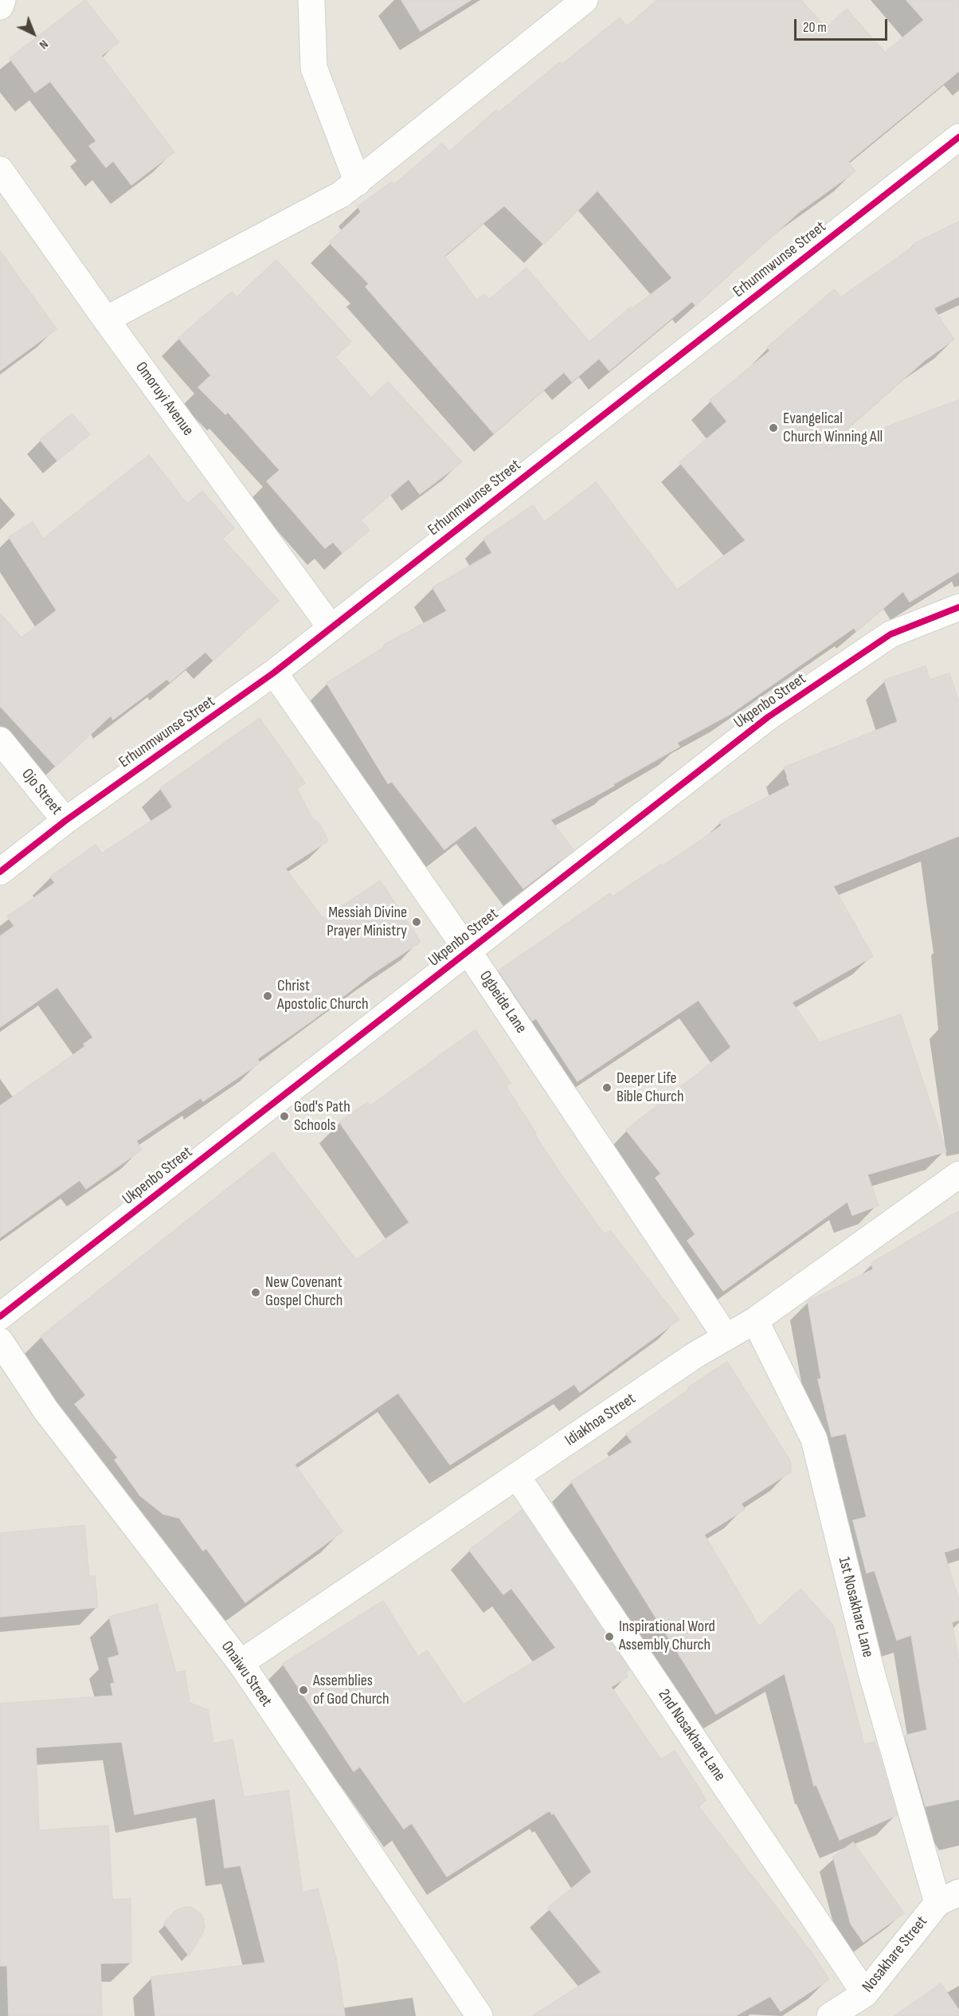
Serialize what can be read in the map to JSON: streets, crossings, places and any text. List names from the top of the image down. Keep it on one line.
{"streets":{"street":["Erhunmwunse Street","Omoruyi Avenue","Ukpenbo Street","Ojo Street","Ogbeide Lane","Idiakhoa Street","1st Nosakhare Lane","Onaiwu Street","2nd Nosakhare Lane","Nosakhare Street"]},"crossings":[["Erhunmwunse Street","Omoruyi Avenue"],["Erhunmwunse Street","Ojo Street"],["Erhunmwunse Street","Ogbeide Lane"],["Ukpenbo Street","Ogbeide Lane"],["Ogbeide Lane","Idiakhoa Street"],["Idiakhoa Street","1st Nosakhare Lane"],["Idiakhoa Street","Onaiwu Street"],["Idiakhoa Street","2nd Nosakhare Lane"],["1st Nosakhare Lane","Nosakhare Street"],["2nd Nosakhare Lane","Nosakhare Street"]],"places":["Evangelical Church Winning All","Messiah Divine Prayer Ministry","Christ Apostolic Church","Deeper Life Bible Church","God's Path Schools","New Covenant Gospel Church","Inspirational Word Assembly Church","Assemblies of God Church"],"scale_bar":"20 m","north":"bottom right"}
